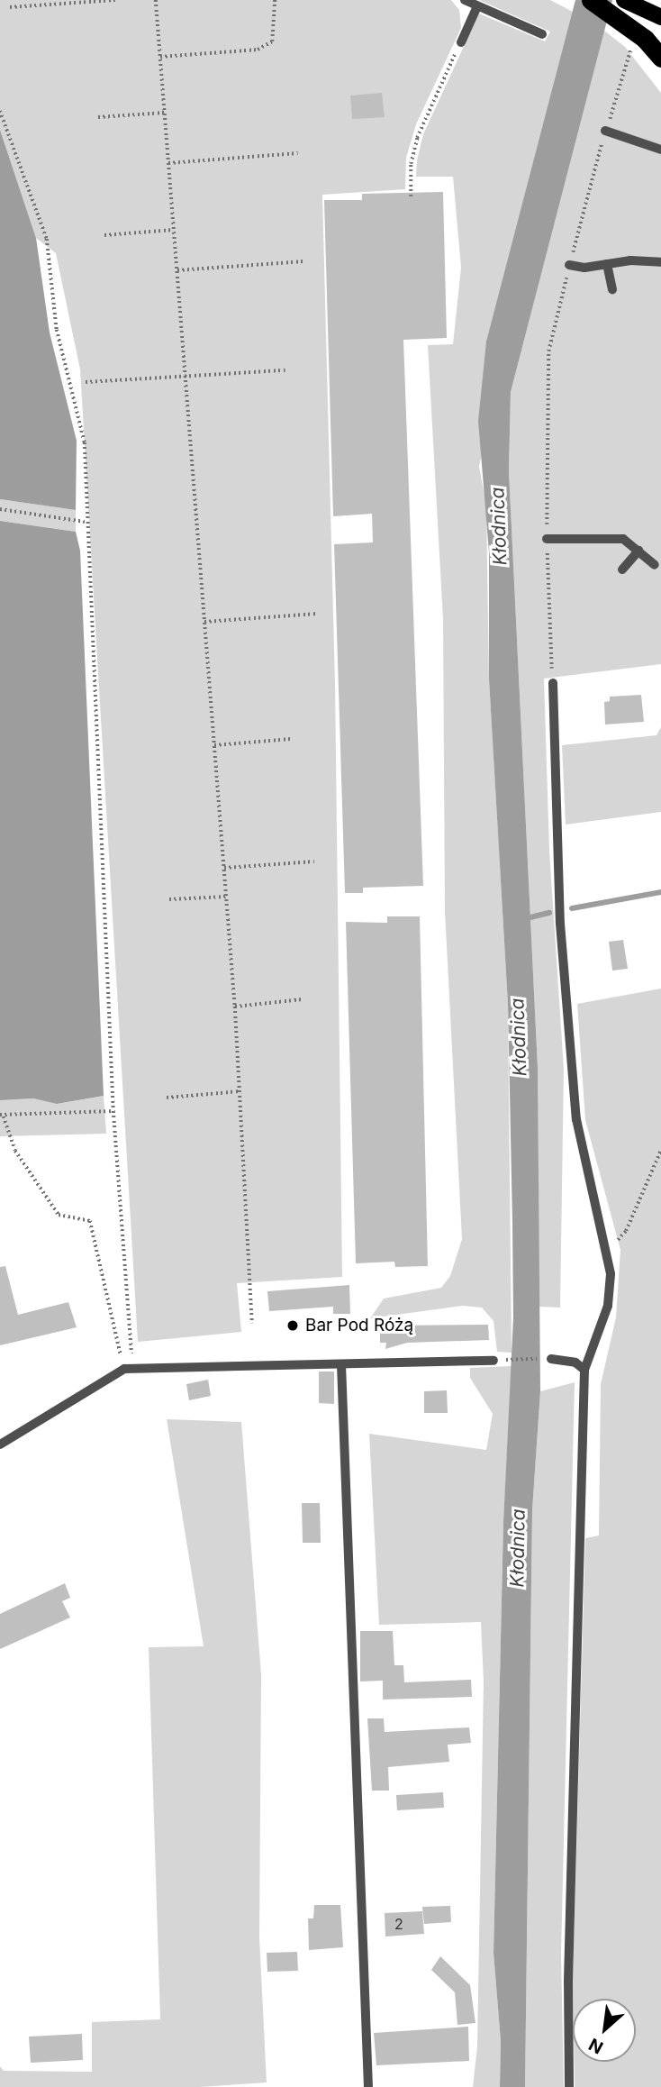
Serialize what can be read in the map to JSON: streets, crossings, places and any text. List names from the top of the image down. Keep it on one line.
{"water":["Kłodnica"],"places":["Bar Pod Różą"],"house_numbers":["2"],"north":"bottom left"}
